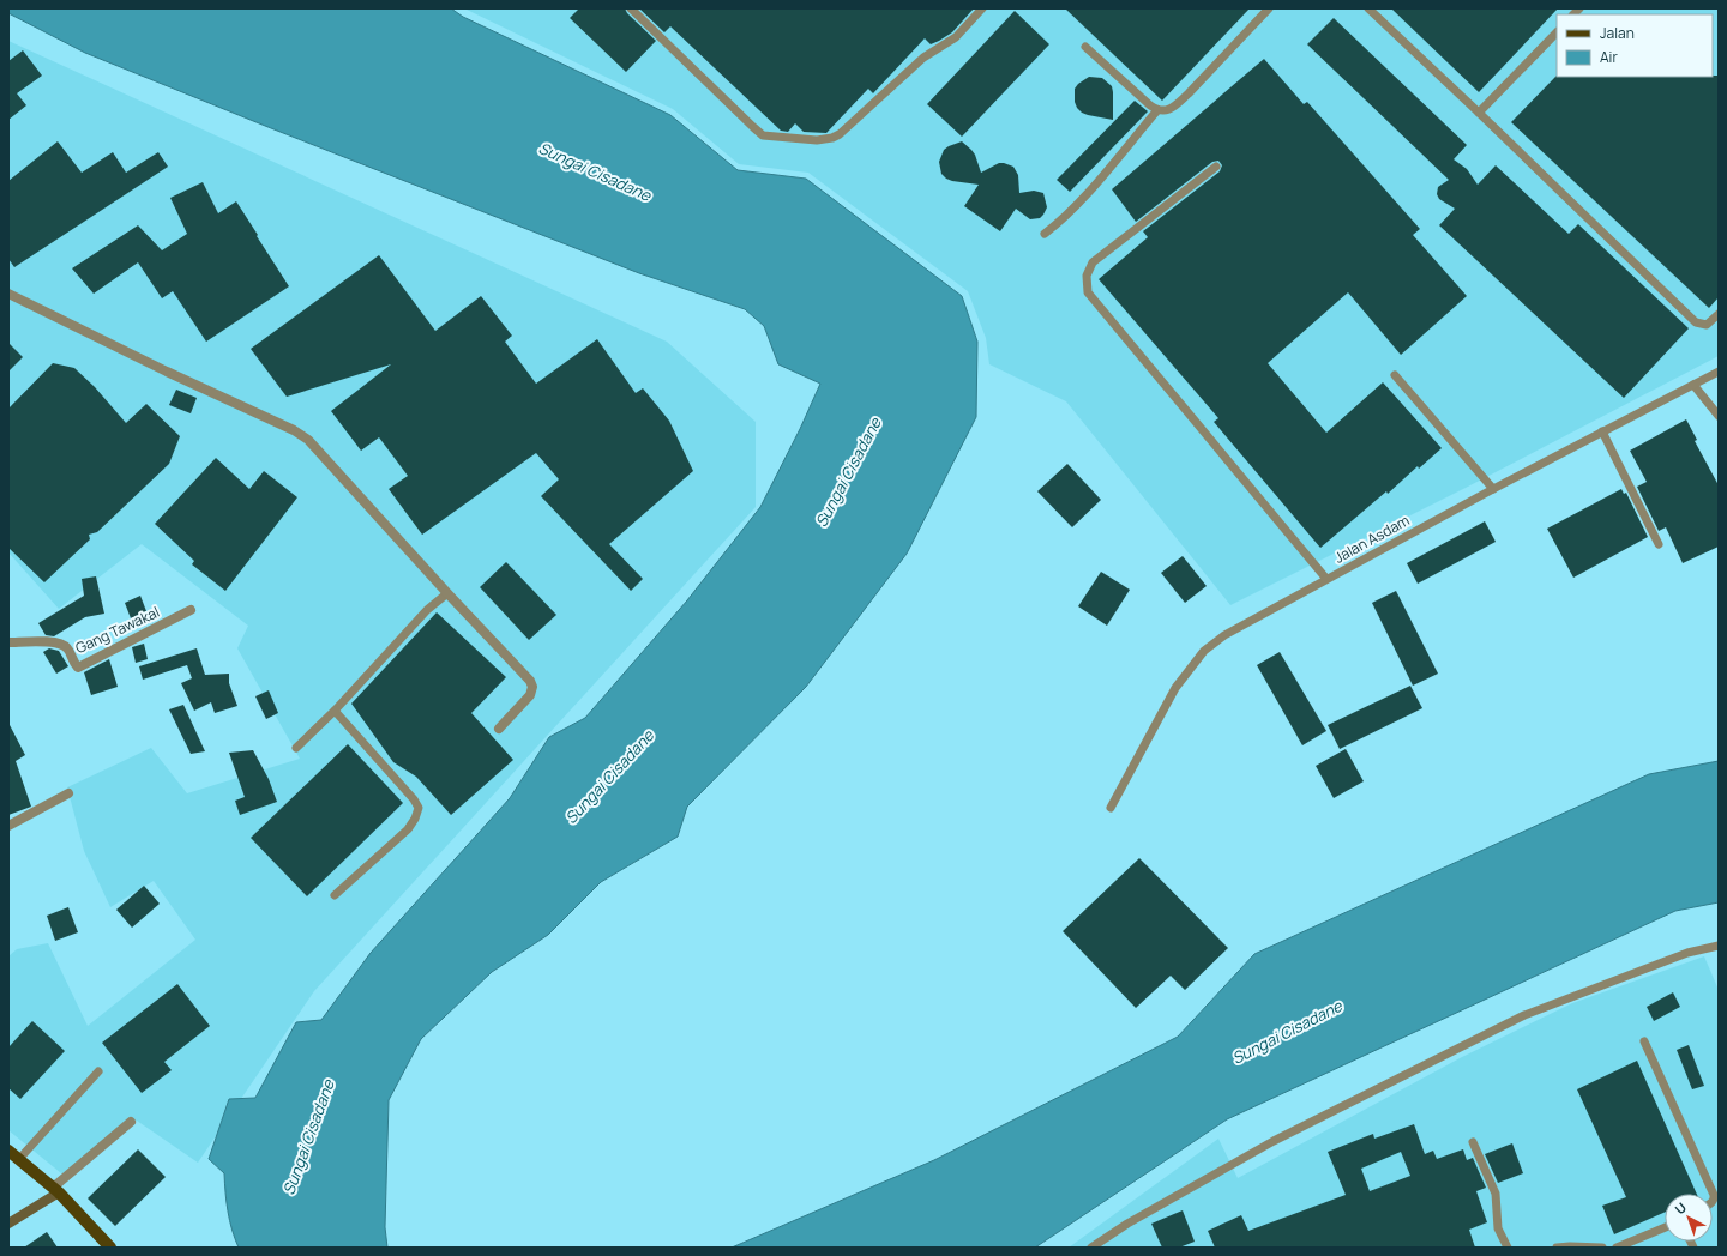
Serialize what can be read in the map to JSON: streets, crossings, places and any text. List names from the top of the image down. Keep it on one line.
{"streets":{"street":["Gang Tawakal"],"lane":["Jalan Asdam"]},"water":["Sungai Cisadane"],"legend":["Jalan","Air"],"north":"top left"}
